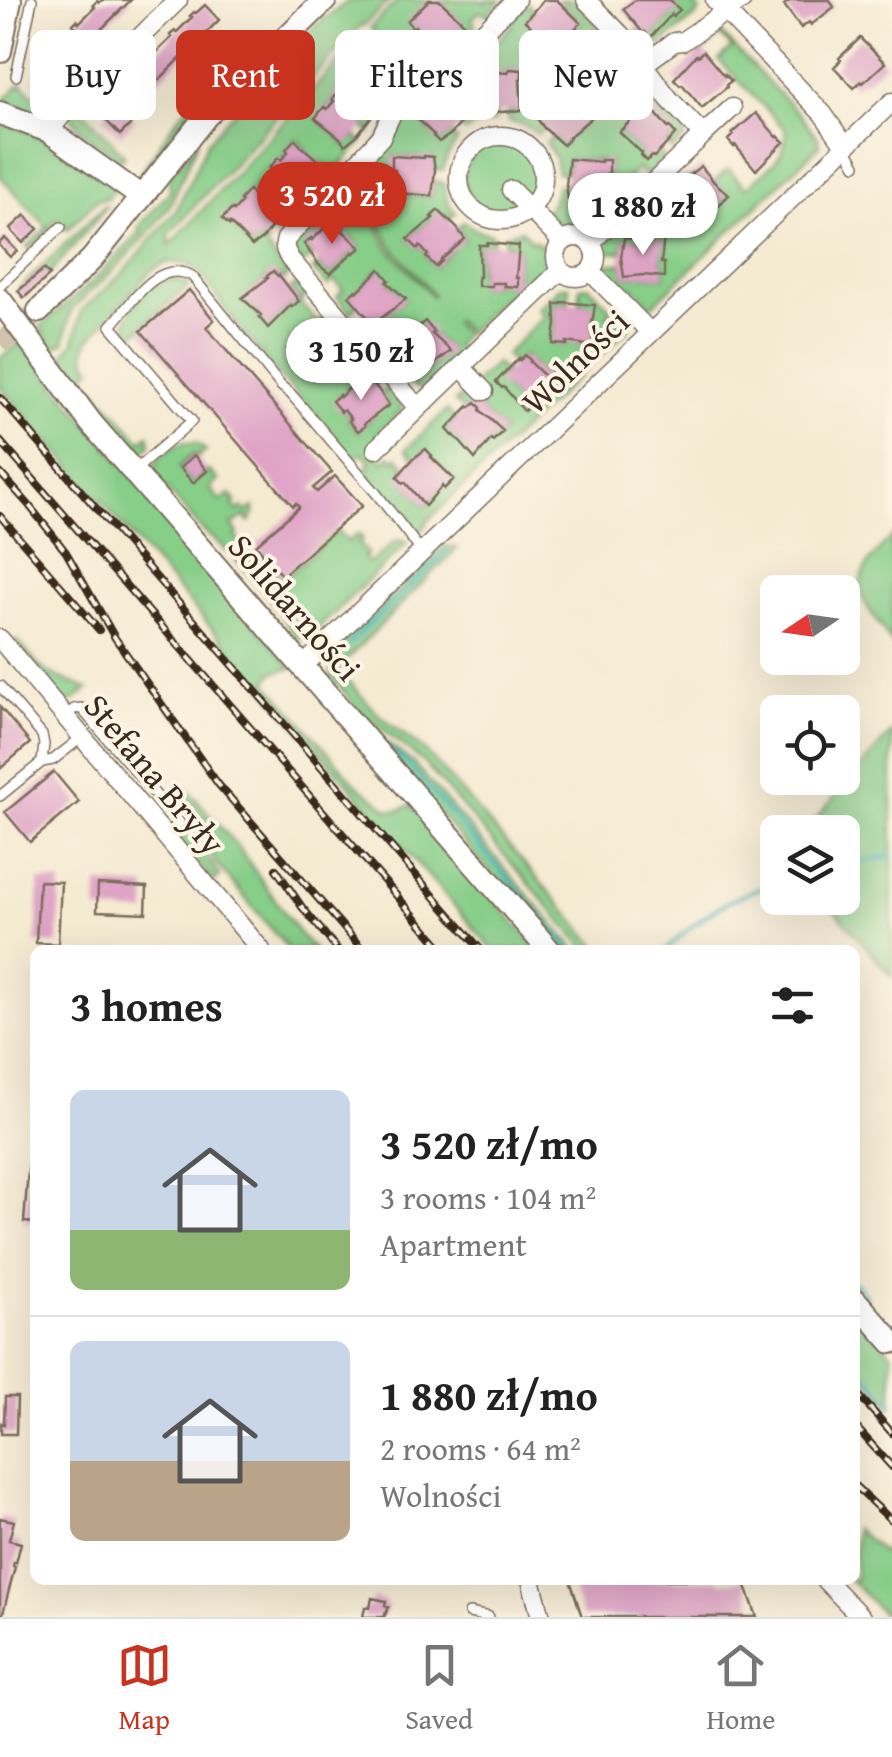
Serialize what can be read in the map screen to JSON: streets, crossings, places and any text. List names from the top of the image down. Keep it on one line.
{"streets":{"street":["Wolności","Solidarności","Stefana Bryły"]},"crossings":[["Wolności","Solidarności"]],"north":"left","page":{"chip":["Buy","Rent","Filters","New"],"price":["3 520 zł","1 880 zł","3 150 zł"],"heading":"3 homes","list":[{"name":"3 520 zł/mo","note":"3 rooms · 104 m² · Apartment"},{"name":"1 880 zł/mo","note":"2 rooms · 64 m² · Wolności"}],"tabs":["Map","Saved","Home"]}}
